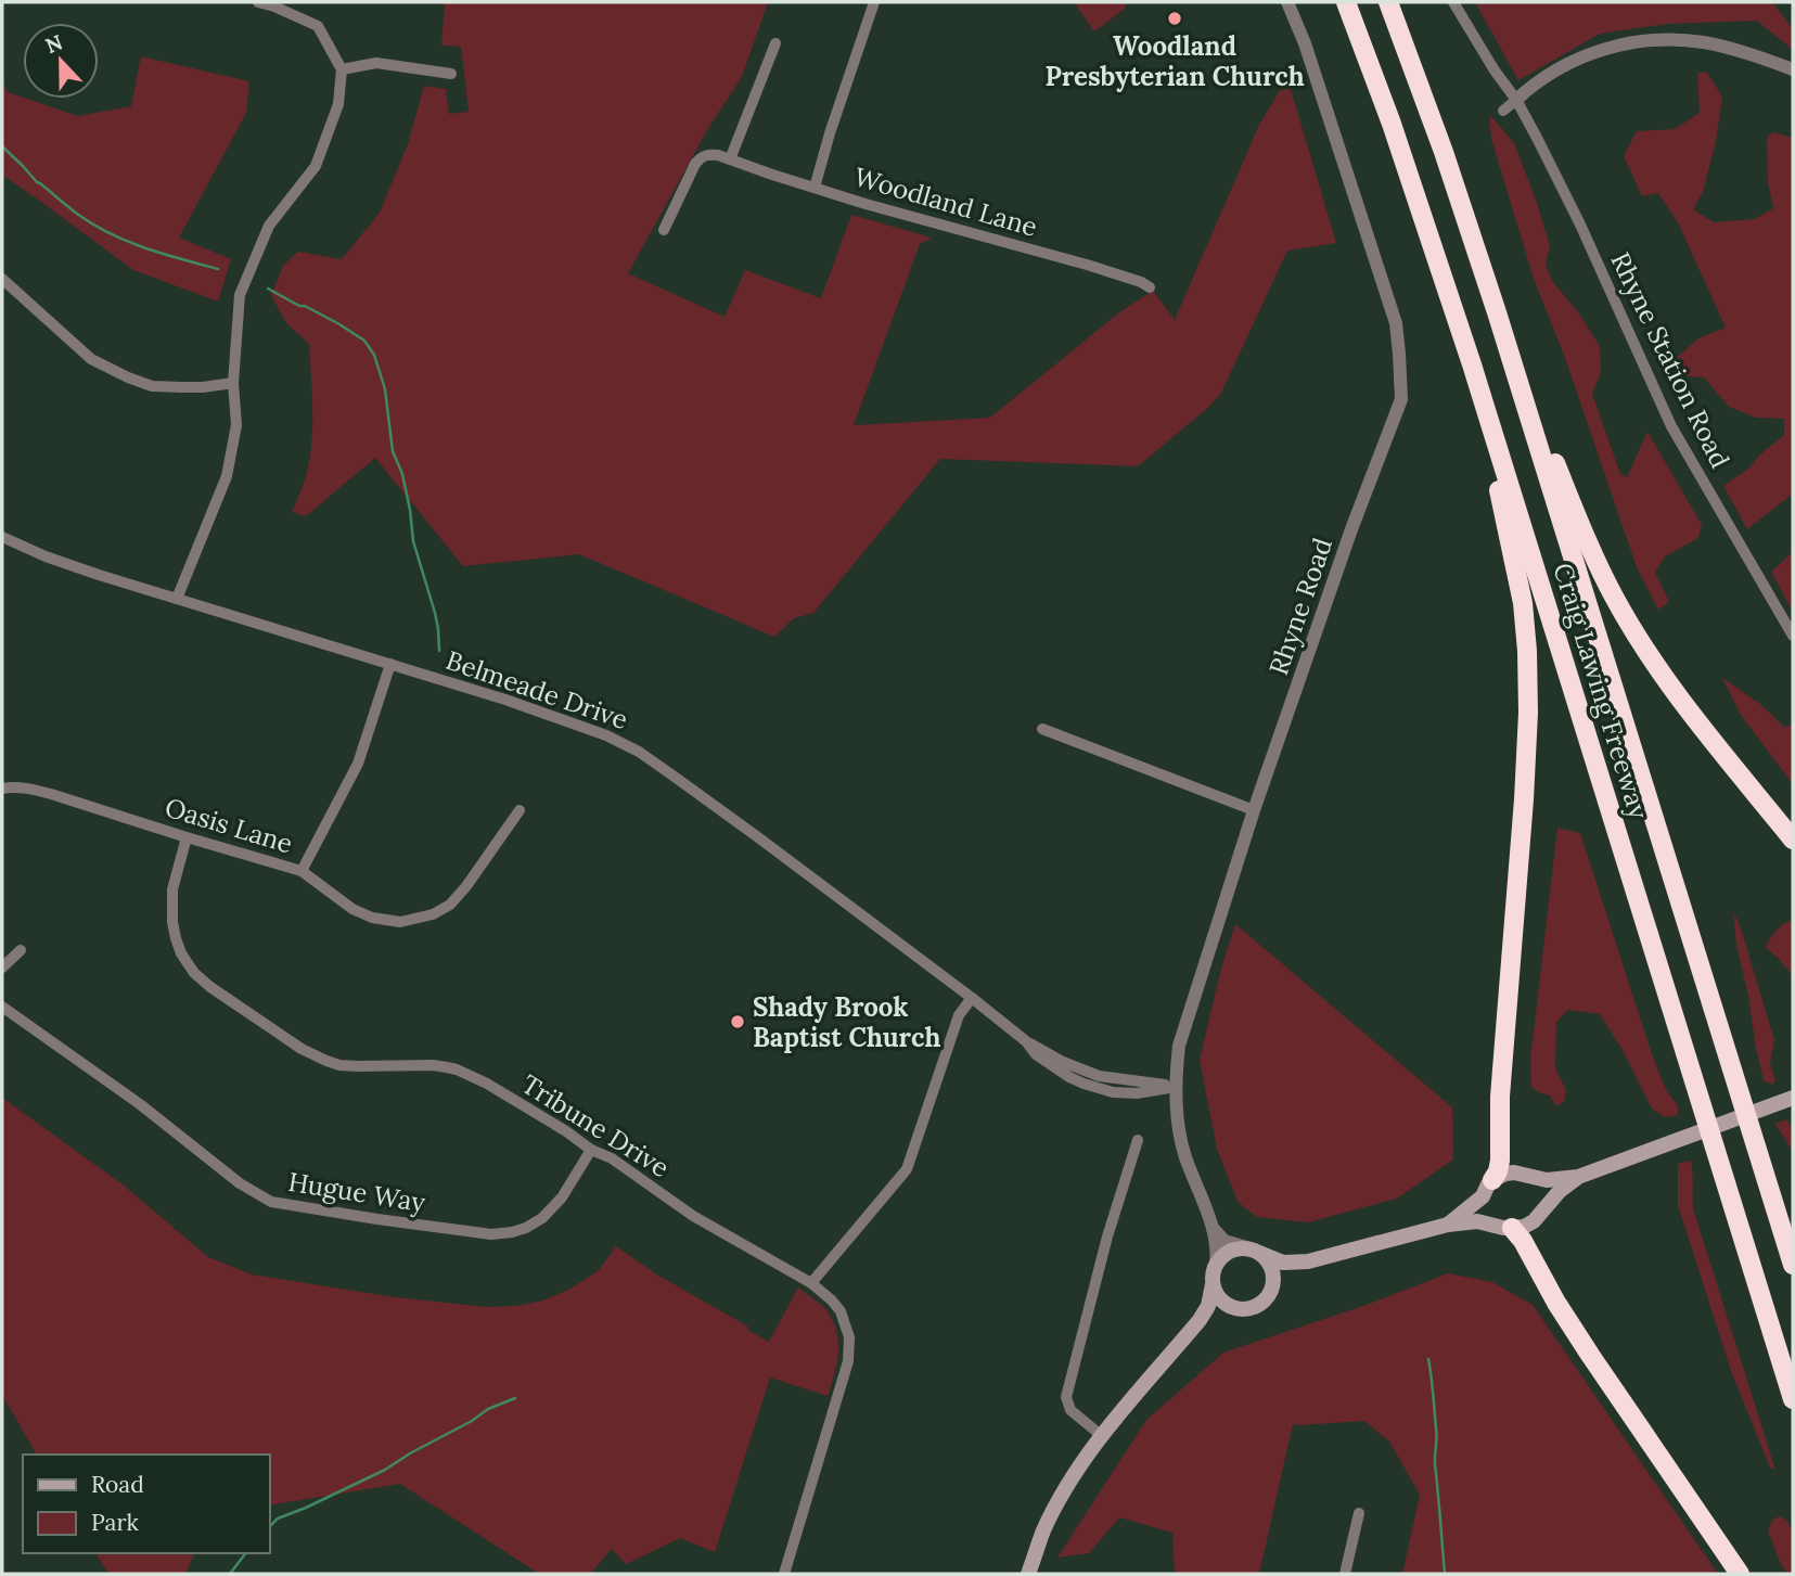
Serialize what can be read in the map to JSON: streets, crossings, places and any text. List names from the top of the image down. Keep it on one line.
{"streets":{"highway":["Craig Lawing Freeway"],"street":["Woodland Lane","Rhyne Station Road","Rhyne Road","Belmeade Drive","Oasis Lane","Tribune Drive","Hugue Way"]},"crossings":[["Rhyne Road","Belmeade Drive"],["Oasis Lane","Tribune Drive"],["Tribune Drive","Hugue Way"]],"places":["Woodland Presbyterian Church","Shady Brook Baptist Church"],"legend":["Road","Park"],"north":"top"}
